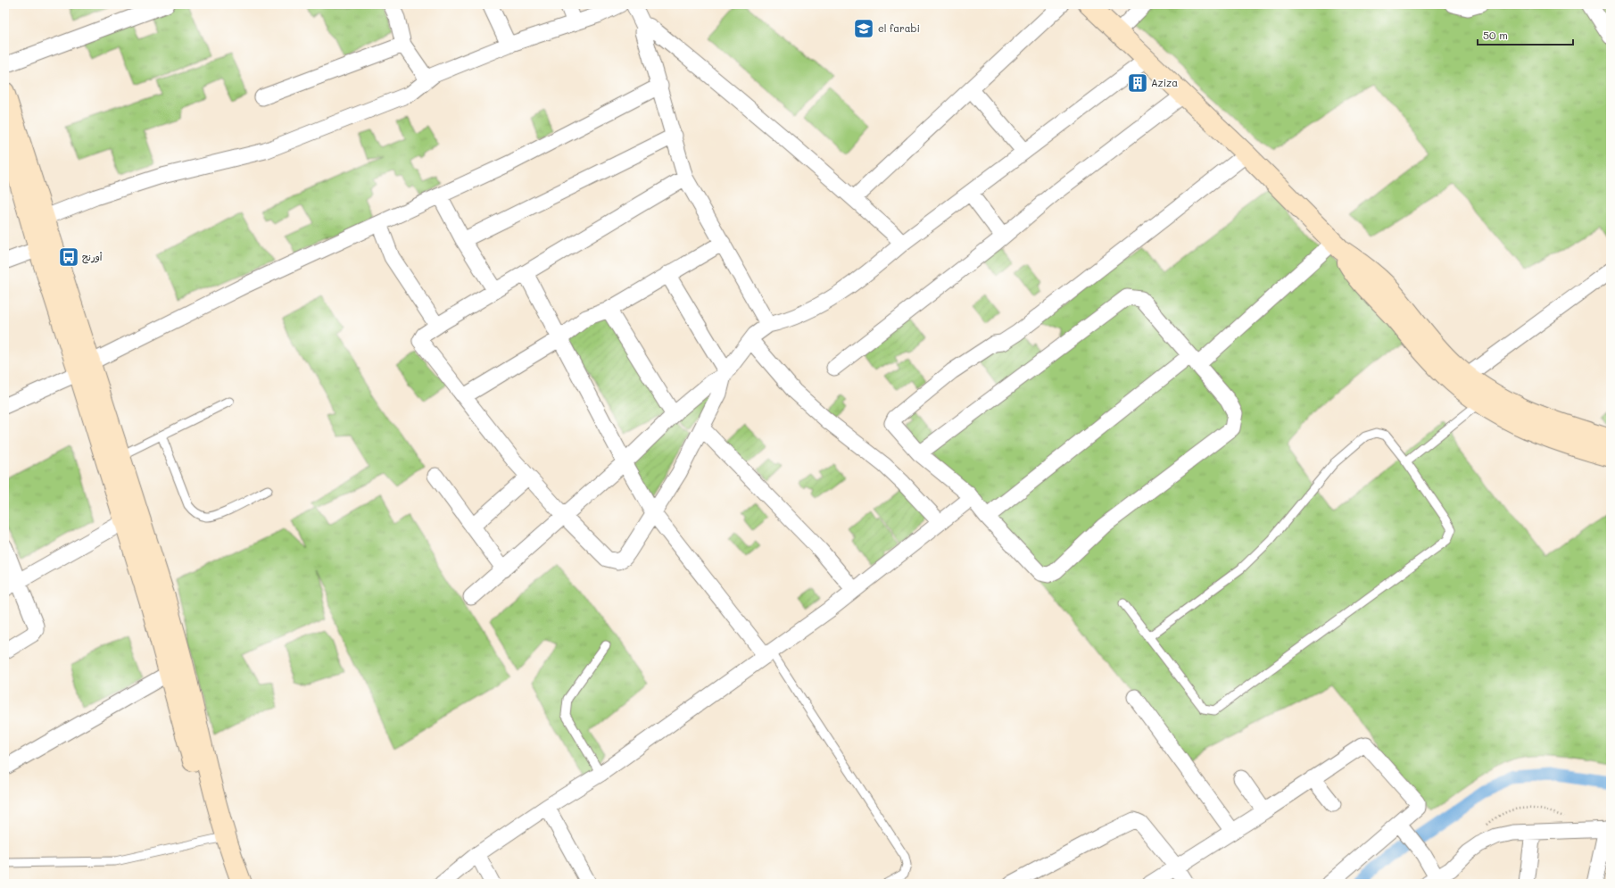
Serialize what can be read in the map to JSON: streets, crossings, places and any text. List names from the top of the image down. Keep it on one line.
{"places":{"school or university":["el farabi"],"building":["Aziza"],"bus stop":["أورنج"]},"scale_bar":"50 m"}
